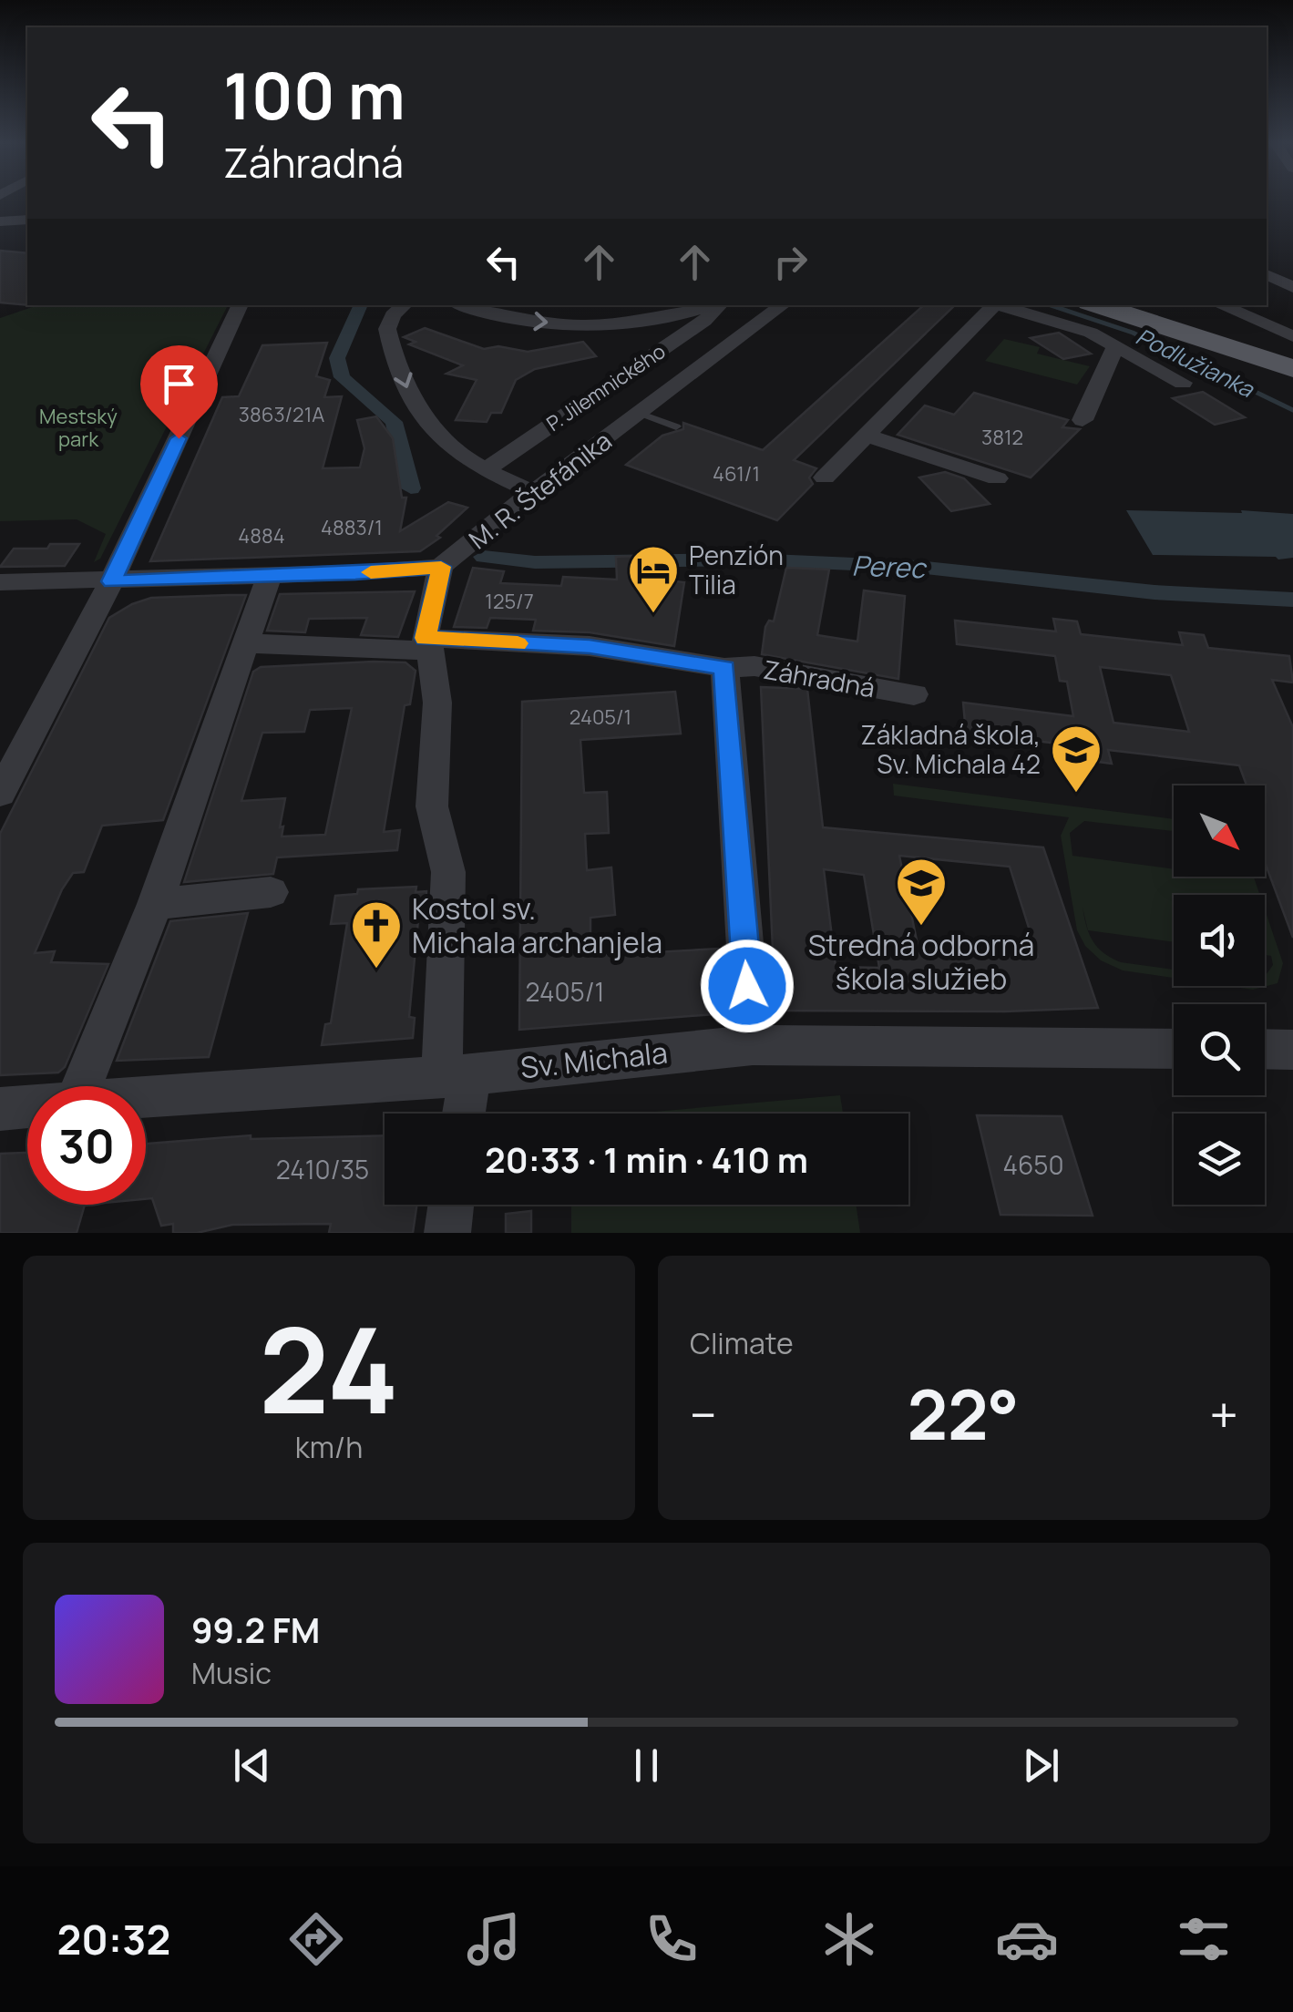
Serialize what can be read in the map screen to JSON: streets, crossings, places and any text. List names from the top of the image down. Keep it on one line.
{"streets":{"street":["P. Jilemnického","M. R. Štefánika","Záhradná","Sv. Michala"]},"crossings":[["Záhradná","Sv. Michala"]],"water":["Podlužianka","Perec"],"parks":["Mestský park"],"places":{"hotel":["Penzión Tilia"],"school or university":["Základná škola, Sv. Michala 42","Stredná odborná škola služieb"],"church":["Kostol sv. Michala archanjela"]},"house_numbers":["3863/21A","3812","461/1","4883/1","4884","125/7","2405/1","2405/1","4650","2410/35"],"north":"bottom right","page":{"turn":["100 m","Záhradná"],"limit":"30","trip":"20:33 · 1 min · 410 m","tile":[["24","km/h"],"Climate"],"heat":["−","22°","+"],"song":["99.2 FM","Music"],"tabs":"20:32"}}
